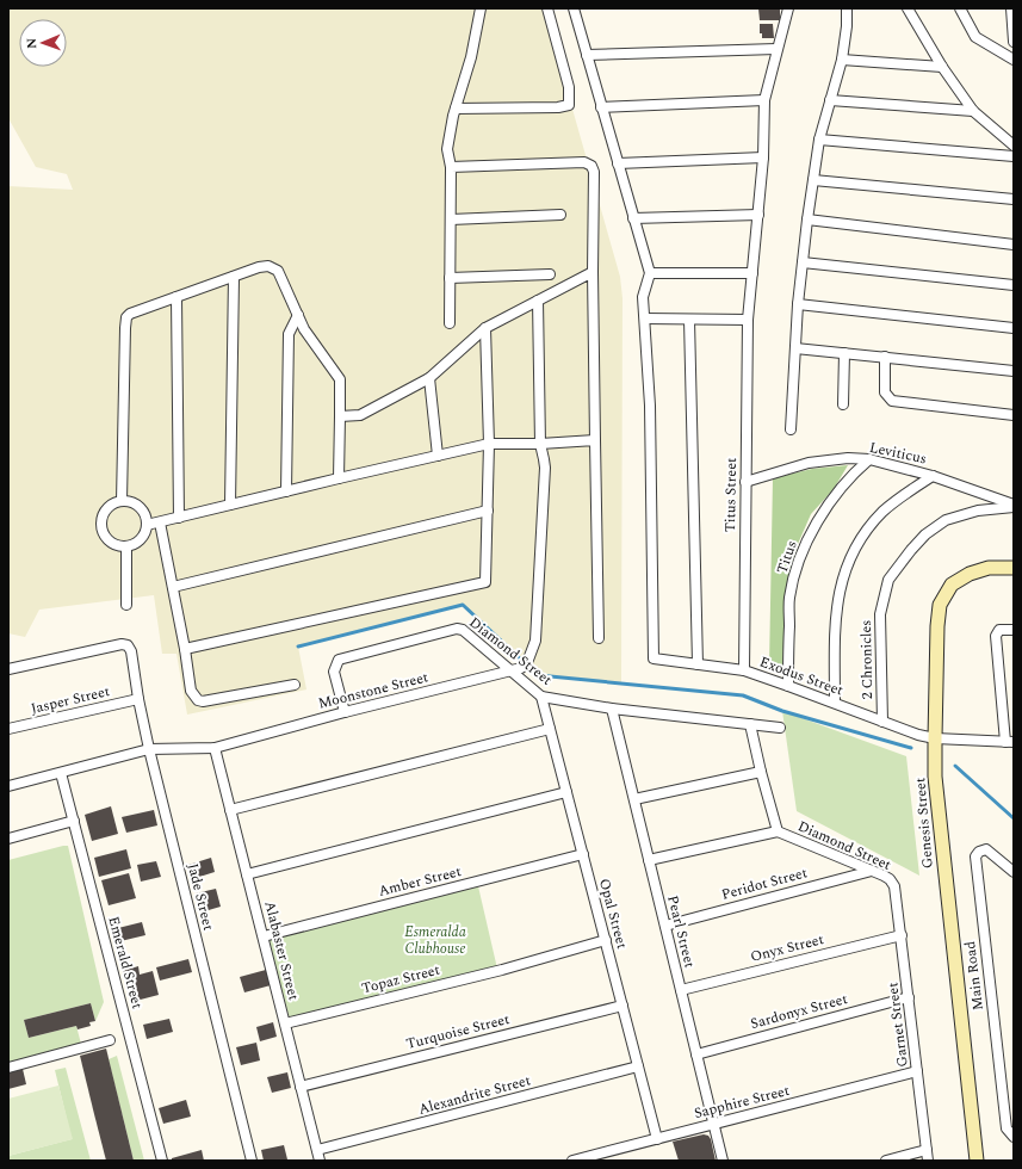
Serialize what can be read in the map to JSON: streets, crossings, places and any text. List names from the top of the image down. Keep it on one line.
{"streets":{"street":["Leviticus","Titus Street","Titus","Diamond Street","2 Chronicles","Exodus Street","Moonstone Street","Jasper Street","Genesis Street","Amber Street","Peridot Street","Jade Street","Opal Street","Pearl Street","Onyx Street","Alabaster Street","Emerald Street","Main Road","Topaz Street","Sardonyx Street","Garnet Street","Turquoise Street","Alexandrite Street","Sapphire Street"]},"crossings":[["Leviticus","Titus Street"],["Leviticus","Titus"],["Leviticus","2 Chronicles"],["Titus Street","Exodus Street"],["Titus","Exodus Street"],["Diamond Street","Moonstone Street"],["Diamond Street","Peridot Street"],["Diamond Street","Opal Street"],["Diamond Street","Pearl Street"],["Diamond Street","Garnet Street"],["2 Chronicles","Exodus Street"],["Exodus Street","Genesis Street"],["Moonstone Street","Jade Street"],["Moonstone Street","Alabaster Street"],["Moonstone Street","Emerald Street"],["Jasper Street","Jade Street"],["Amber Street","Opal Street"],["Amber Street","Alabaster Street"],["Peridot Street","Pearl Street"],["Opal Street","Topaz Street"],["Opal Street","Turquoise Street"],["Opal Street","Alexandrite Street"],["Opal Street","Sapphire Street"],["Pearl Street","Onyx Street"],["Pearl Street","Sardonyx Street"],["Pearl Street","Sapphire Street"],["Onyx Street","Garnet Street"],["Alabaster Street","Topaz Street"],["Alabaster Street","Turquoise Street"],["Alabaster Street","Alexandrite Street"],["Sardonyx Street","Garnet Street"],["Garnet Street","Sapphire Street"]],"parks":["Esmeralda Clubhouse"],"north":"left"}
